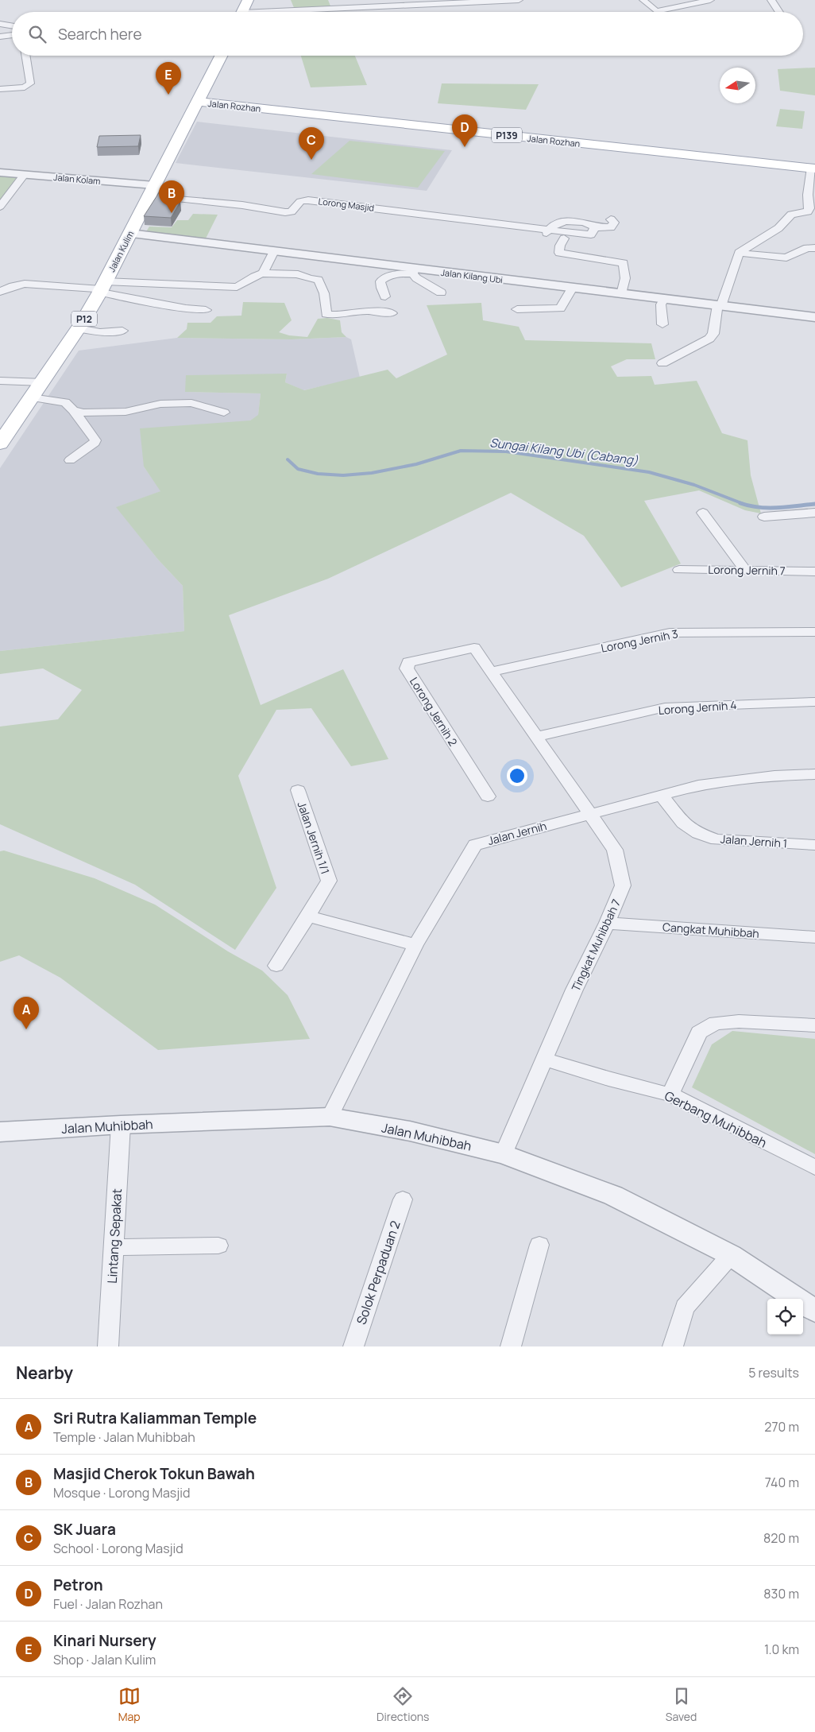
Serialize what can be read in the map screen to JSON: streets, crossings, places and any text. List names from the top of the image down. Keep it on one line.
{"streets":{"main road":["Jalan Rozhan","P139","Jalan Kulim","P12"],"street":["Jalan Kolam","Lorong Masjid","Jalan Kilang Ubi","Lorong Jernih 7","Lorong Jernih 3","Lorong Jernih 4","Lorong Jernih 2","Jalan Jernih","Jalan Jernih 1/1","Jalan Jernih 1","Cangkat Muhibbah","Tingkat Muhibbah 7","Gerbang Muhibbah","Jalan Muhibbah","Lintang Sepakat","Solok Perpaduan 2"]},"crossings":[["Jalan Rozhan","Jalan Kulim"],["Jalan Kolam","Lorong Masjid"],["Jalan Kolam","Jalan Kulim"],["Lorong Masjid","Jalan Kulim"],["Jalan Kulim","Jalan Kilang Ubi"],["Lorong Jernih 3","Tingkat Muhibbah 7"],["Lorong Jernih 4","Tingkat Muhibbah 7"],["Lorong Jernih 2","Tingkat Muhibbah 7"],["Jalan Jernih","Jalan Jernih 1"],["Jalan Jernih","Tingkat Muhibbah 7"],["Jalan Jernih","Jalan Muhibbah"],["Cangkat Muhibbah","Tingkat Muhibbah 7"],["Tingkat Muhibbah 7","Gerbang Muhibbah"],["Tingkat Muhibbah 7","Jalan Muhibbah"],["Jalan Muhibbah","Lintang Sepakat"]],"water":["Sungai Kilang Ubi (Cabang)"],"north":"left","page":{"search":"Search here","pins":["E","D","C","B","A"],"heading":["Nearby","5 results"],"list":[{"mark":"A","name":"Sri Rutra Kaliamman Temple","note":"Temple · Jalan Muhibbah","value":"270 m"},{"mark":"B","name":"Masjid Cherok Tokun Bawah","note":"Mosque · Lorong Masjid","value":"740 m"},{"mark":"C","name":"SK Juara","note":"School · Lorong Masjid","value":"820 m"},{"mark":"D","name":"Petron","note":"Fuel · Jalan Rozhan","value":"830 m"},{"mark":"E","name":"Kinari Nursery","note":"Shop · Jalan Kulim","value":"1.0 km"}],"nav":["Map","Directions","Saved"]}}
